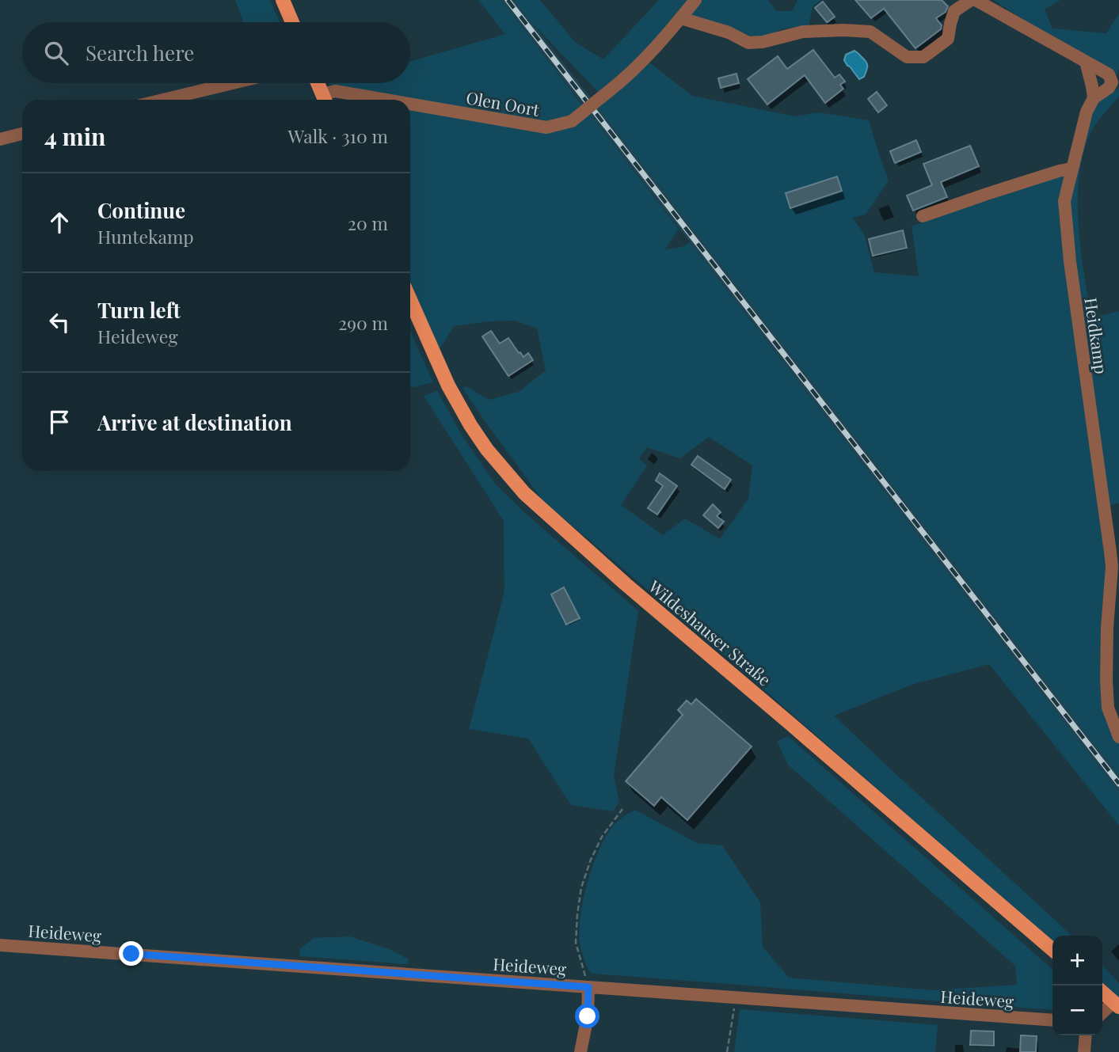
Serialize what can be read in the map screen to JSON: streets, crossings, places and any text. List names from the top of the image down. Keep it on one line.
{"streets":{"main road":["Wildeshauser Straße"],"street":["Olen Oort","Heidkamp","Heideweg"]},"page":{"search":"Search here","heading":["4 min","Walk · 310 m"],"list":[["Continue","Huntekamp","20 m"],["Turn left","Heideweg","290 m"],"Arrive at destination"],"map_buttons":["+","−"]}}
